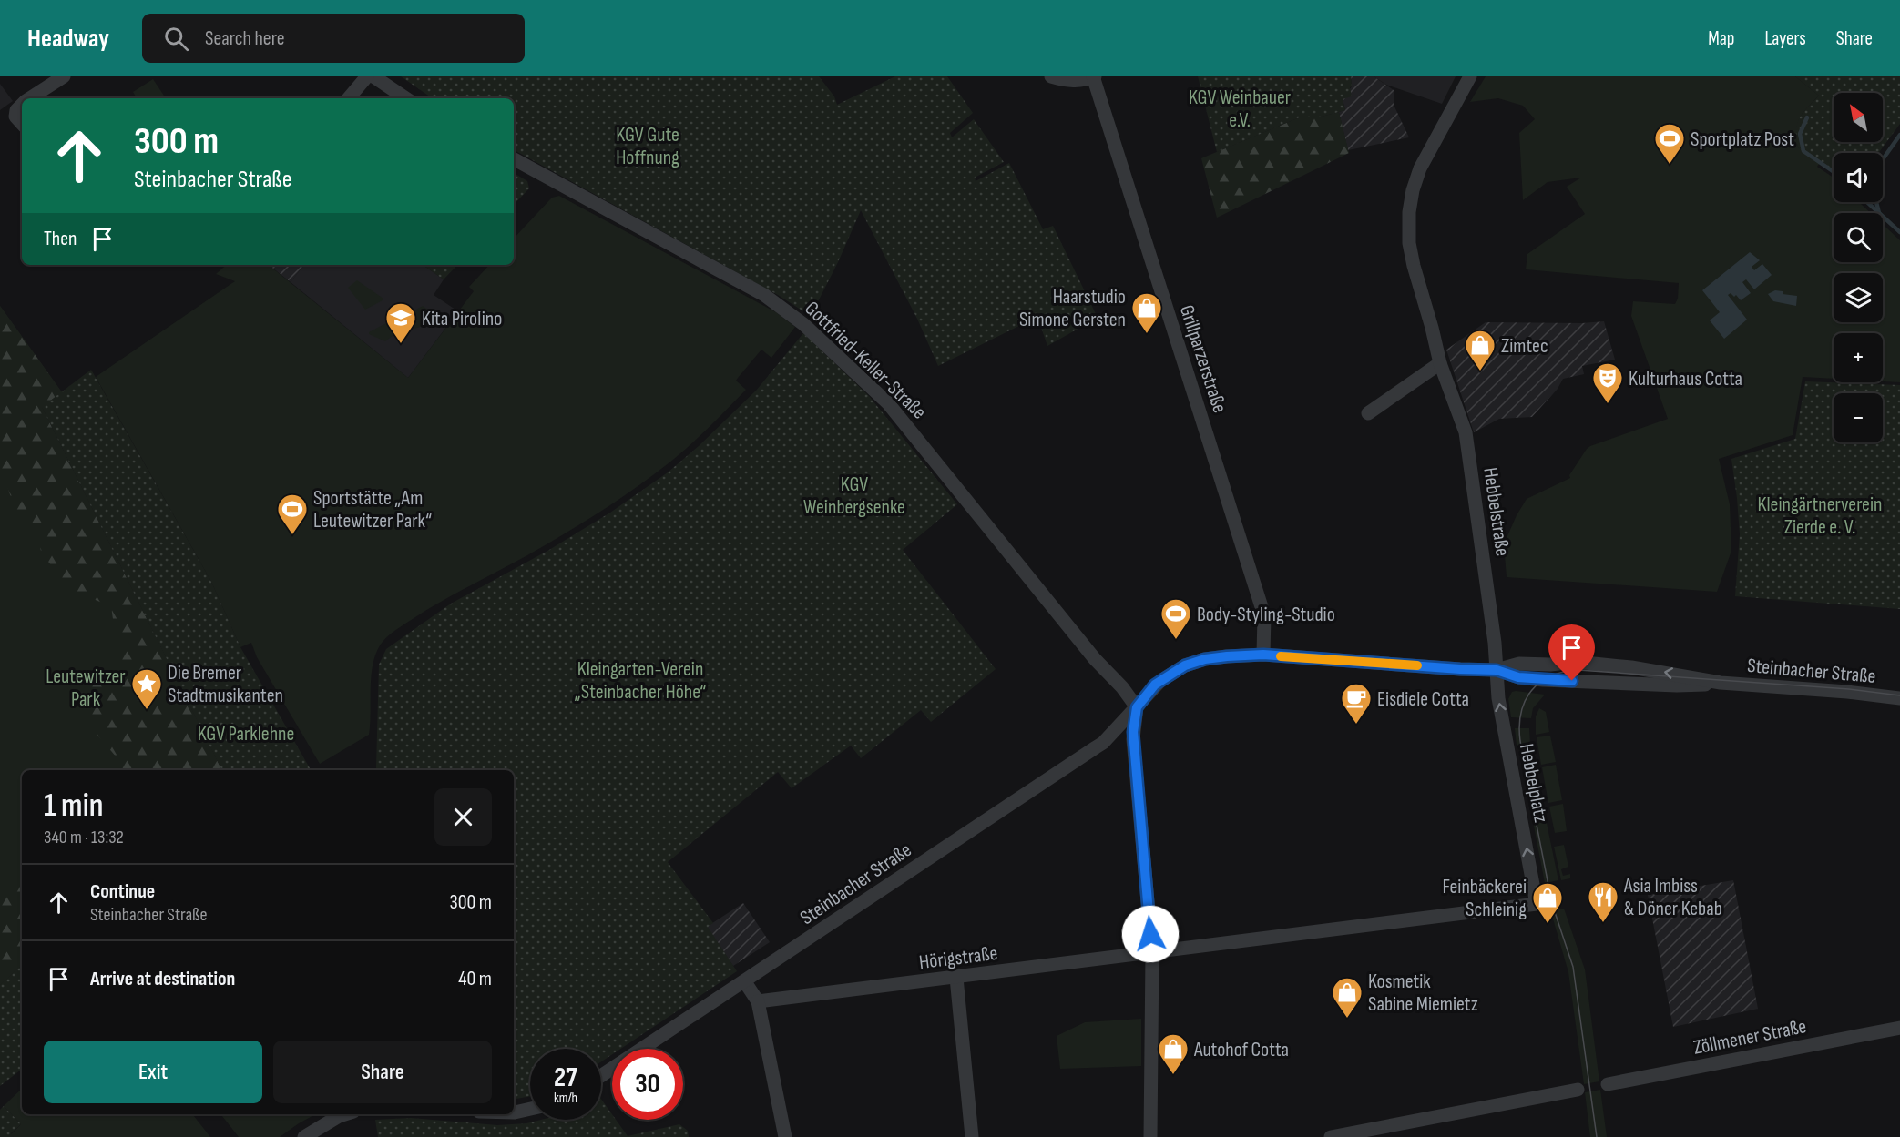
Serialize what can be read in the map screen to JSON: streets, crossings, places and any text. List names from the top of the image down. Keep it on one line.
{"streets":{"street":["Grillparzerstraße","Gottfried-Keller-Straße","Hebbelstraße","Steinbacher Straße","Hebbelplatz","Hörigstraße","Zöllmener Straße"]},"crossings":[["Grillparzerstraße","Steinbacher Straße"],["Gottfried-Keller-Straße","Steinbacher Straße"],["Hebbelstraße","Steinbacher Straße"],["Hebbelstraße","Hebbelplatz"],["Steinbacher Straße","Hebbelplatz"],["Hebbelplatz","Hörigstraße"]],"one_way":["Hebbelplatz"],"parks":["KGV Weinbauer e.V.","KGV Gute Hoffnung","KGV Weinbergsenke","Kleingärtnerverein Zierde e. V.","Kleingarten-Verein „Steinbacher Höhe“","Leutewitzer Park","KGV Parklehne"],"places":{"sports":["Sportplatz Post","Sportstätte „Am Leutewitzer Park“","Body-Styling-Studio"],"shop":["Haarstudio Simone Gersten","Zimtec","Feinbäckerei Schleinig","Kosmetik Sabine Miemietz","Autohof Cotta"],"school or university":["Kita Pirolino"],"theatre":["Kulturhaus Cotta"],"place":["Die Bremer Stadtmusikanten"],"cafe":["Eisdiele Cotta"],"restaurant":["Asia Imbiss & Döner Kebab"]},"north":"top left","page":{"header":"Headway","search":"Search here","nav":["Map","Layers","Share"],"map_buttons":["+","−"],"turn":["300 m","Steinbacher Straße"],"then":"Then","heading":["1 min","340 m · 13:32"],"list":[{"name":"Continue","note":"Steinbacher Straße","value":"300 m"},{"name":"Arrive at destination","value":"40 m"}],"buttons":["Exit","Share"],"speed":"27 km/h","limit":"30"}}
